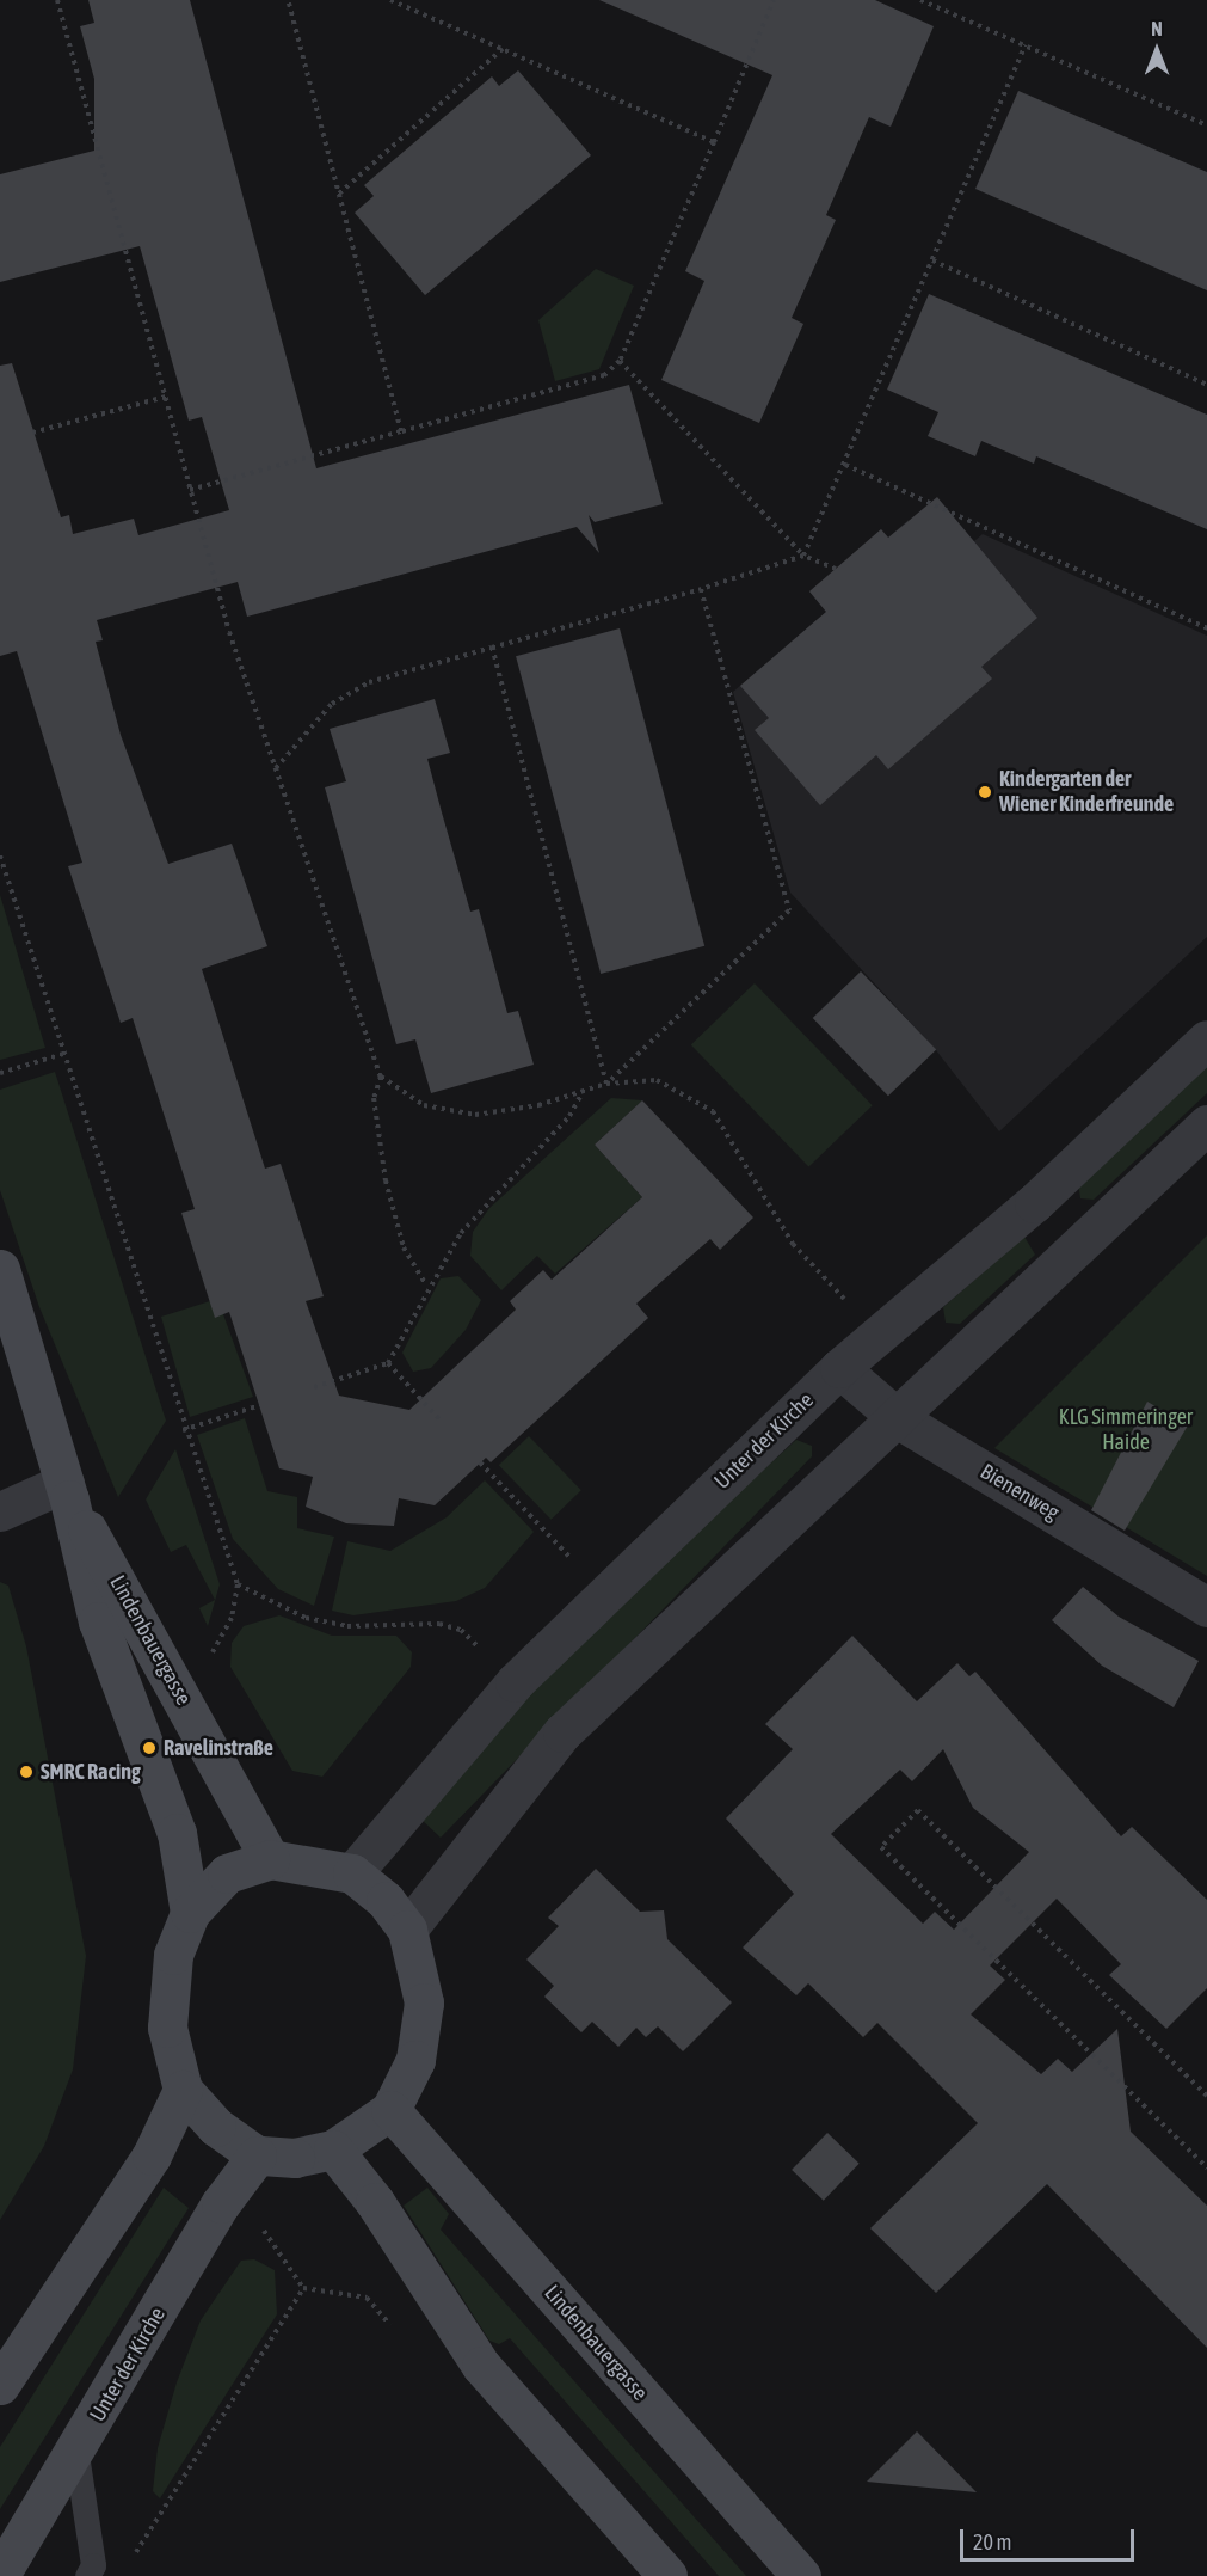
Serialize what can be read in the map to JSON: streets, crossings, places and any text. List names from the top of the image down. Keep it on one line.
{"streets":{"main road":["Unter der Kirche","Lindenbauergasse"],"street":["Bienenweg"]},"crossings":[["Unter der Kirche","Bienenweg"]],"parks":["KLG Simmeringer Haide"],"places":["Kindergarten der Wiener Kinderfreunde","Ravelinstraße","SMRC Racing"],"scale_bar":"20 m","north":"top"}
